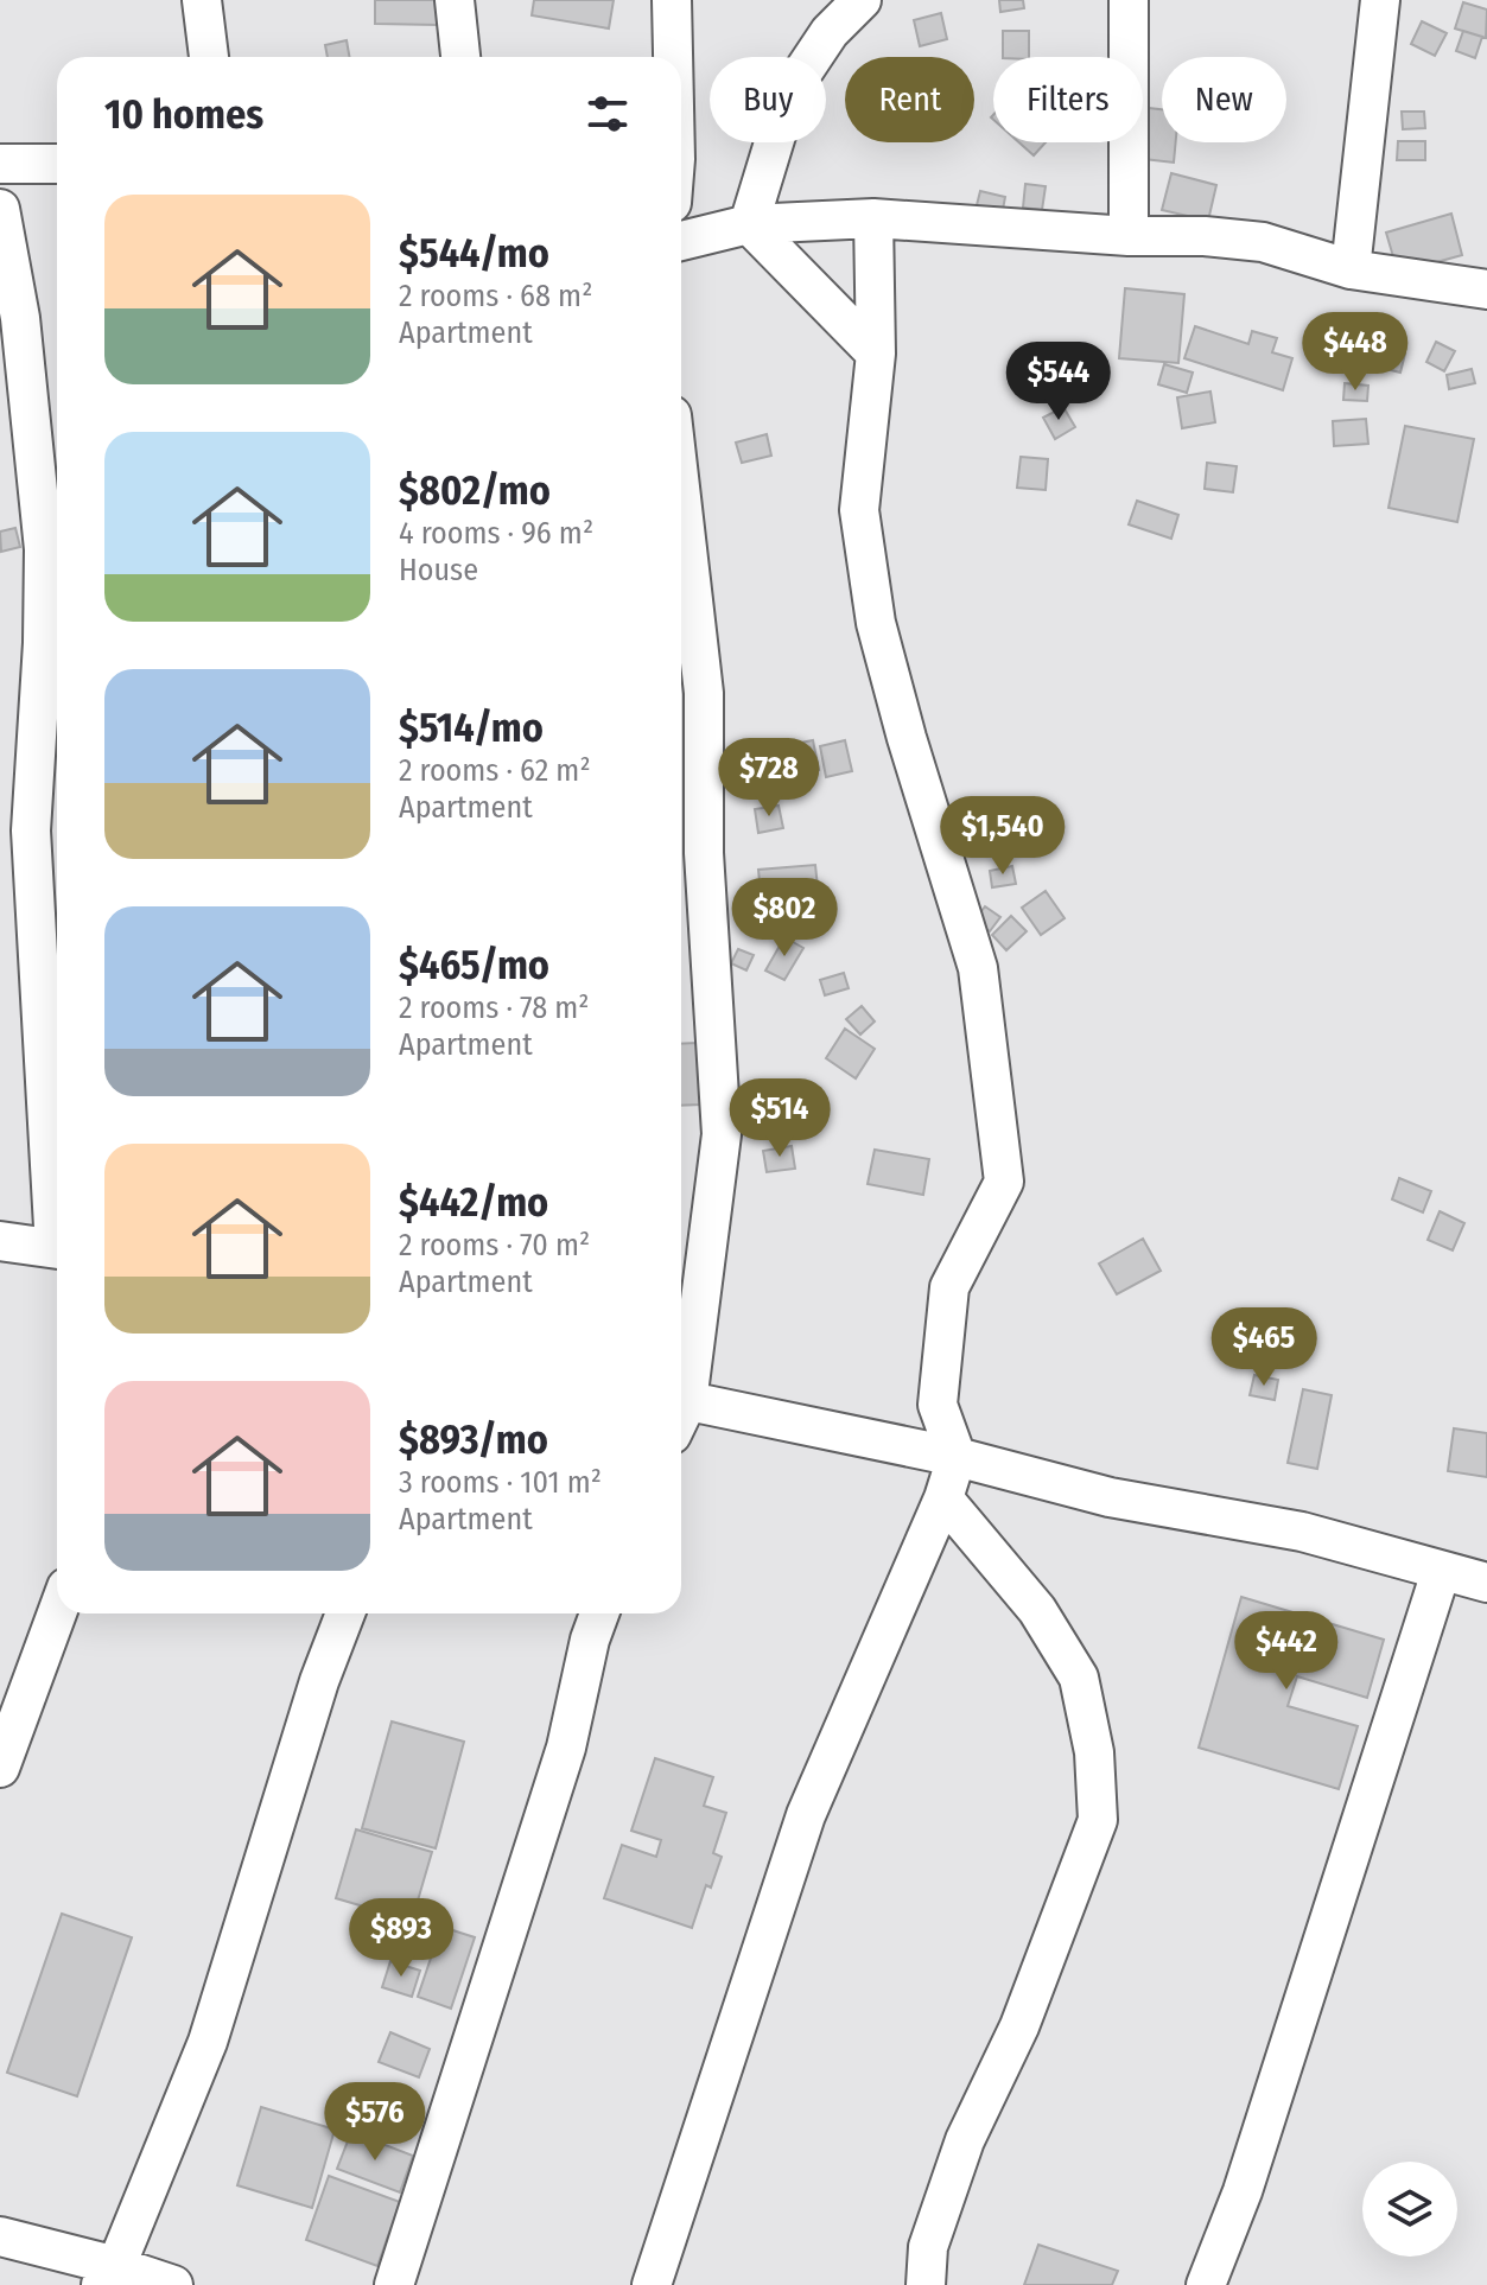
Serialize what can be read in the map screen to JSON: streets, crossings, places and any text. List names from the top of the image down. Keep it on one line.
{"page":{"chip":["Buy","Rent","Filters","New"],"heading":"10 homes","list":[{"name":"$544/mo","note":"2 rooms · 68 m² · Apartment"},{"name":"$802/mo","note":"4 rooms · 96 m² · House"},{"name":"$514/mo","note":"2 rooms · 62 m² · Apartment"},{"name":"$465/mo","note":"2 rooms · 78 m² · Apartment"},{"name":"$442/mo","note":"2 rooms · 70 m² · Apartment"},{"name":"$893/mo","note":"3 rooms · 101 m² · Apartment"}],"price":["$448","$544","$728","$1,540","$802","$514","$465","$442","$893","$576"]}}
